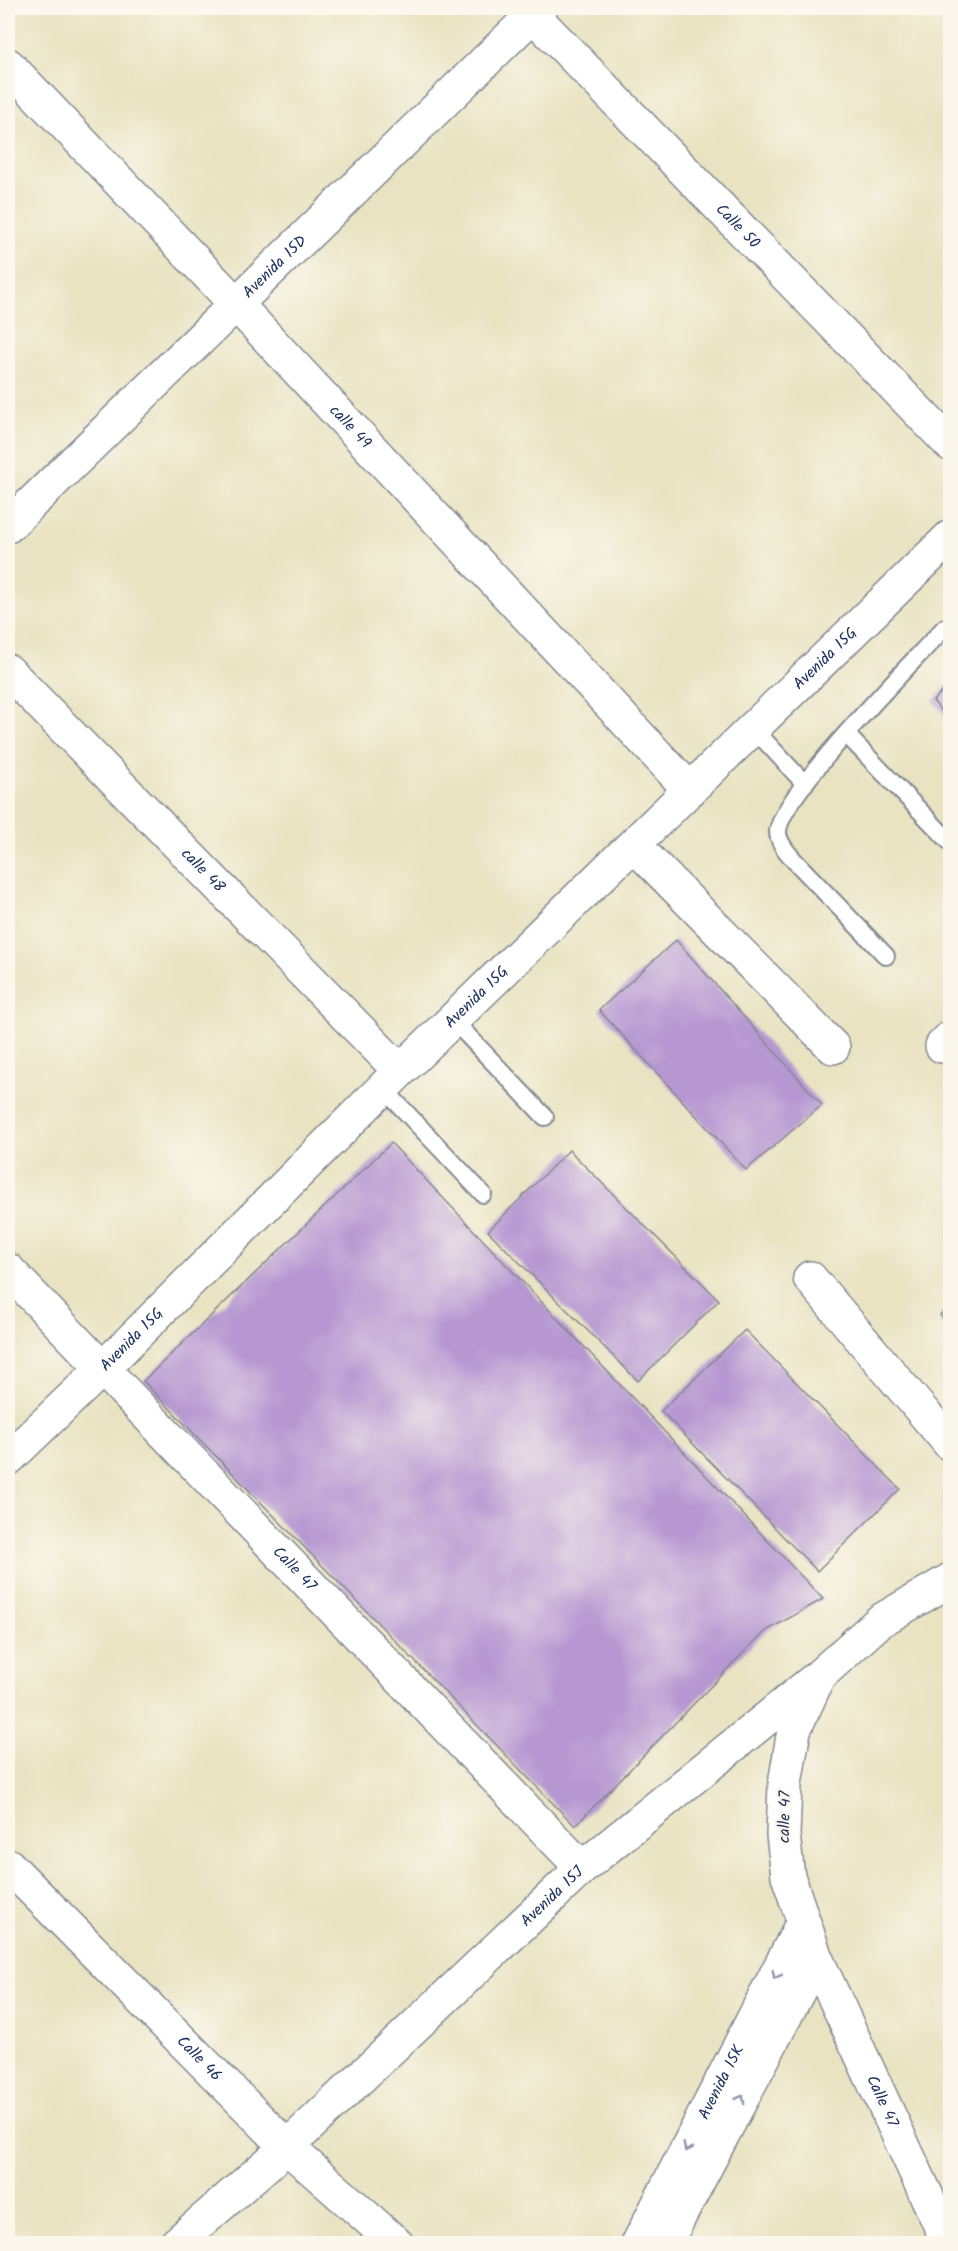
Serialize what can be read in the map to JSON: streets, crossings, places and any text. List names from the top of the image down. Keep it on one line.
{"streets":{"street":["Calle 50","Avenida 15D","calle 49","Avenida 15G","calle 48","Calle 47","calle 47","Avenida 15J","Calle 46","Avenida 15K"]},"crossings":[["Calle 50","Avenida 15D"],["Avenida 15D","calle 49"],["calle 49","Avenida 15G"],["Avenida 15G","calle 48"],["Avenida 15G","Calle 47"],["Calle 47","calle 47"],["Calle 47","Avenida 15J"],["Calle 47","Avenida 15K"],["calle 47","Avenida 15J"],["calle 47","Avenida 15K"],["Avenida 15J","Calle 46"]]}
